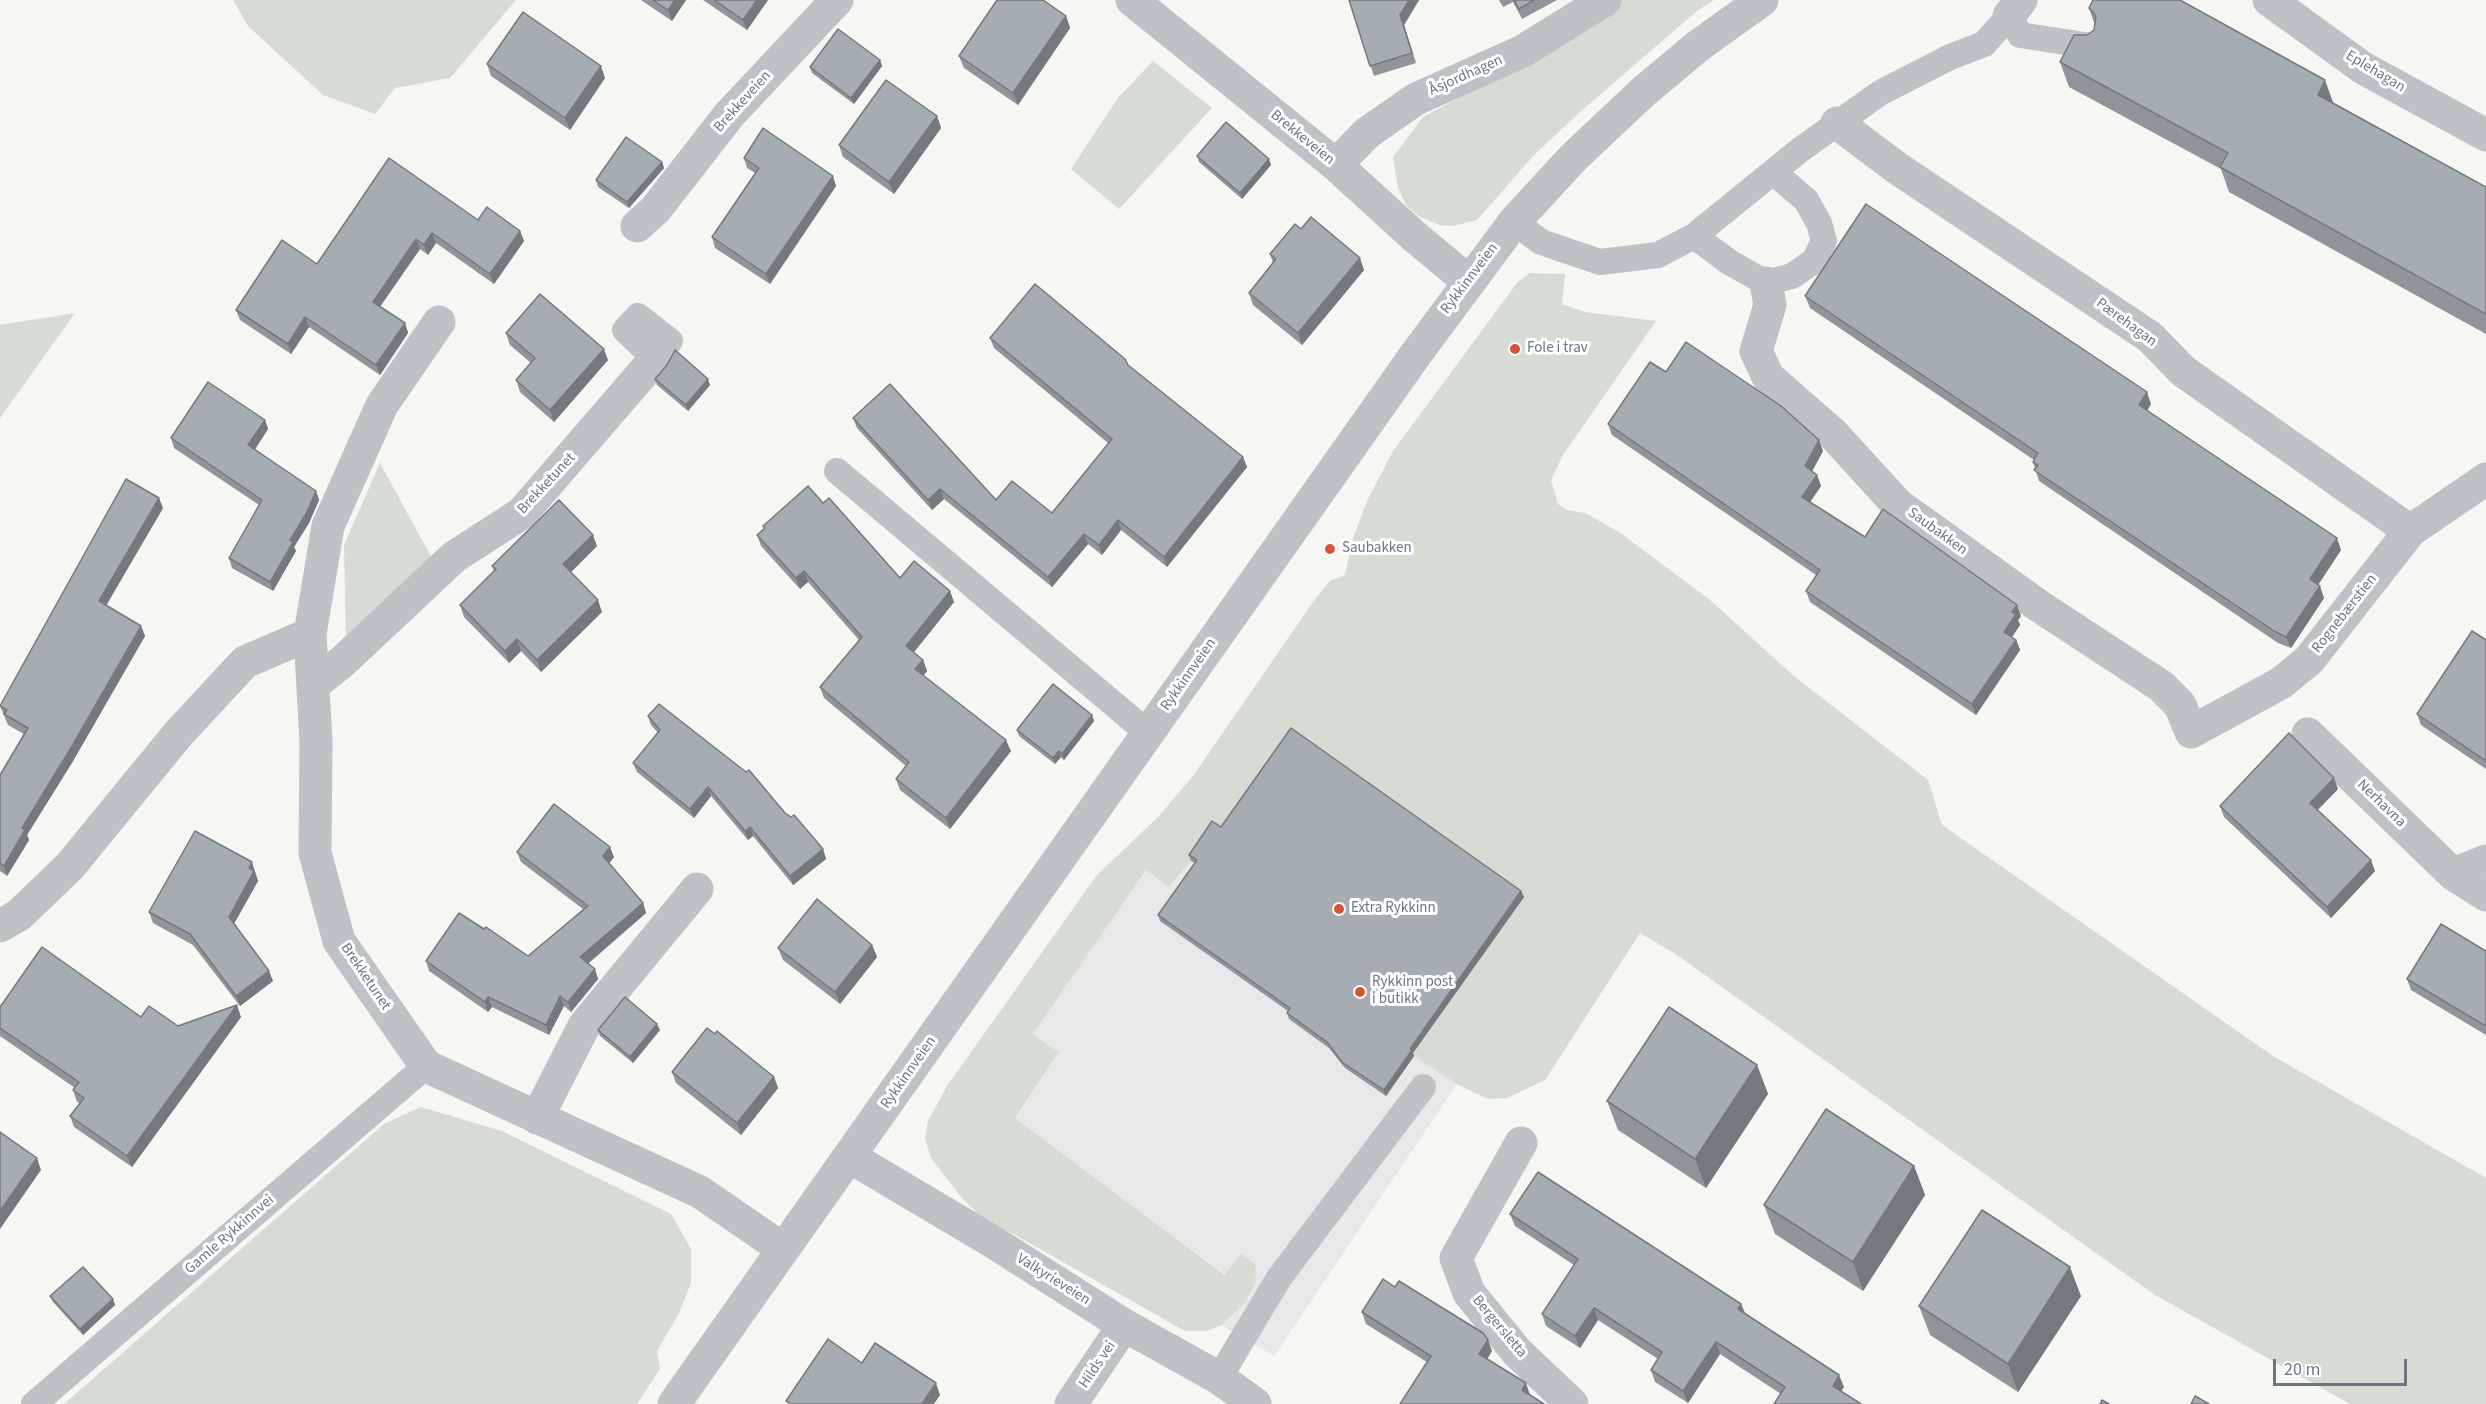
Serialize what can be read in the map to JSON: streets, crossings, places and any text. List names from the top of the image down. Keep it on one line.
{"streets":{"street":["Eplehagan","Åsjordhagen","Brekkeveien","Rykkinnveien","Pærehagan","Brekketunet","Saubakken","Rognebærstien","Nerhavna","Valkyrieveien","Bergersletta","Hilds vei"],"lane":["Gamle Rykkinnvei"]},"crossings":[["Åsjordhagen","Brekkeveien"],["Brekkeveien","Rykkinnveien"],["Rykkinnveien","Valkyrieveien"],["Pærehagan","Rognebærstien"],["Brekketunet","Gamle Rykkinnvei"],["Saubakken","Rognebærstien"],["Valkyrieveien","Hilds vei"]],"places":["Fole i trav","Saubakken","Extra Rykkinn","Rykkinn post i butikk"],"scale_bar":"20 m"}
